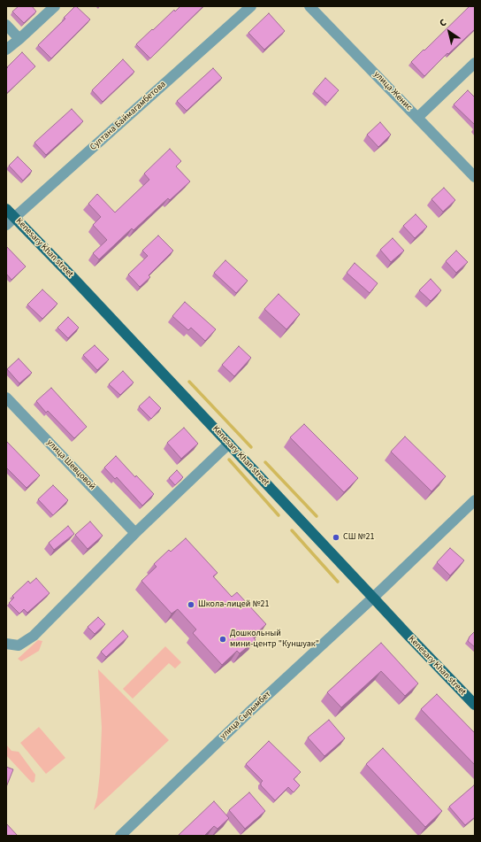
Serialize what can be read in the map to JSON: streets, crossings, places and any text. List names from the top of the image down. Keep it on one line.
{"streets":{"main road":["Kenesary Khan street"],"street":["улица Женис","Султана Баймагамбетова","улица Шевцовой","улица Сырымбет"]},"crossings":[["Султана Баймагамбетова","Kenesary Khan street"],["Kenesary Khan street","улица Сырымбет"]],"places":["СШ №21","Школа-лицей №21","Дошкольный мини-центр \"Куншуак\""],"north":"top left"}
